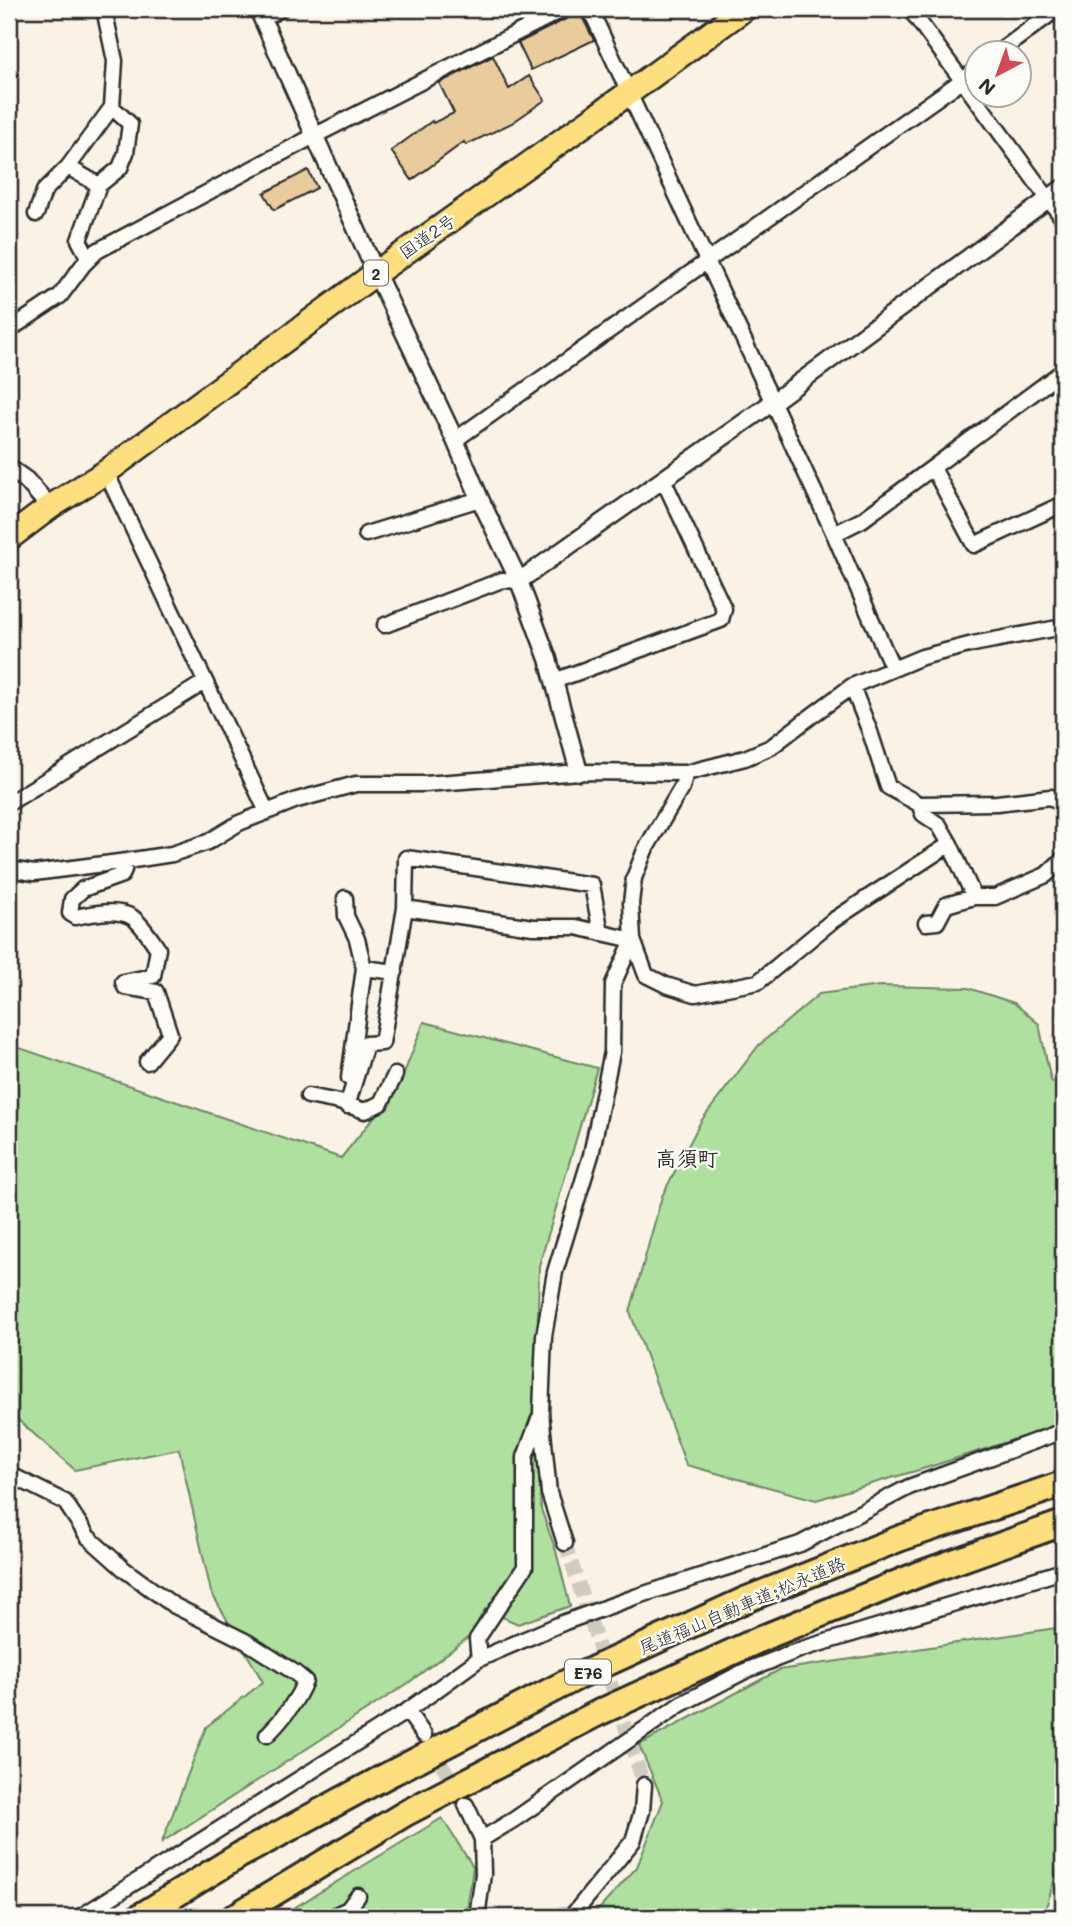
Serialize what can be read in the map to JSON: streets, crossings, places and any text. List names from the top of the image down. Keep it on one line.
{"streets":{"highway":["国道2号","2","尾道福山自動車道;松永道路","E76"]},"districts":["高須町"],"north":"bottom left"}
